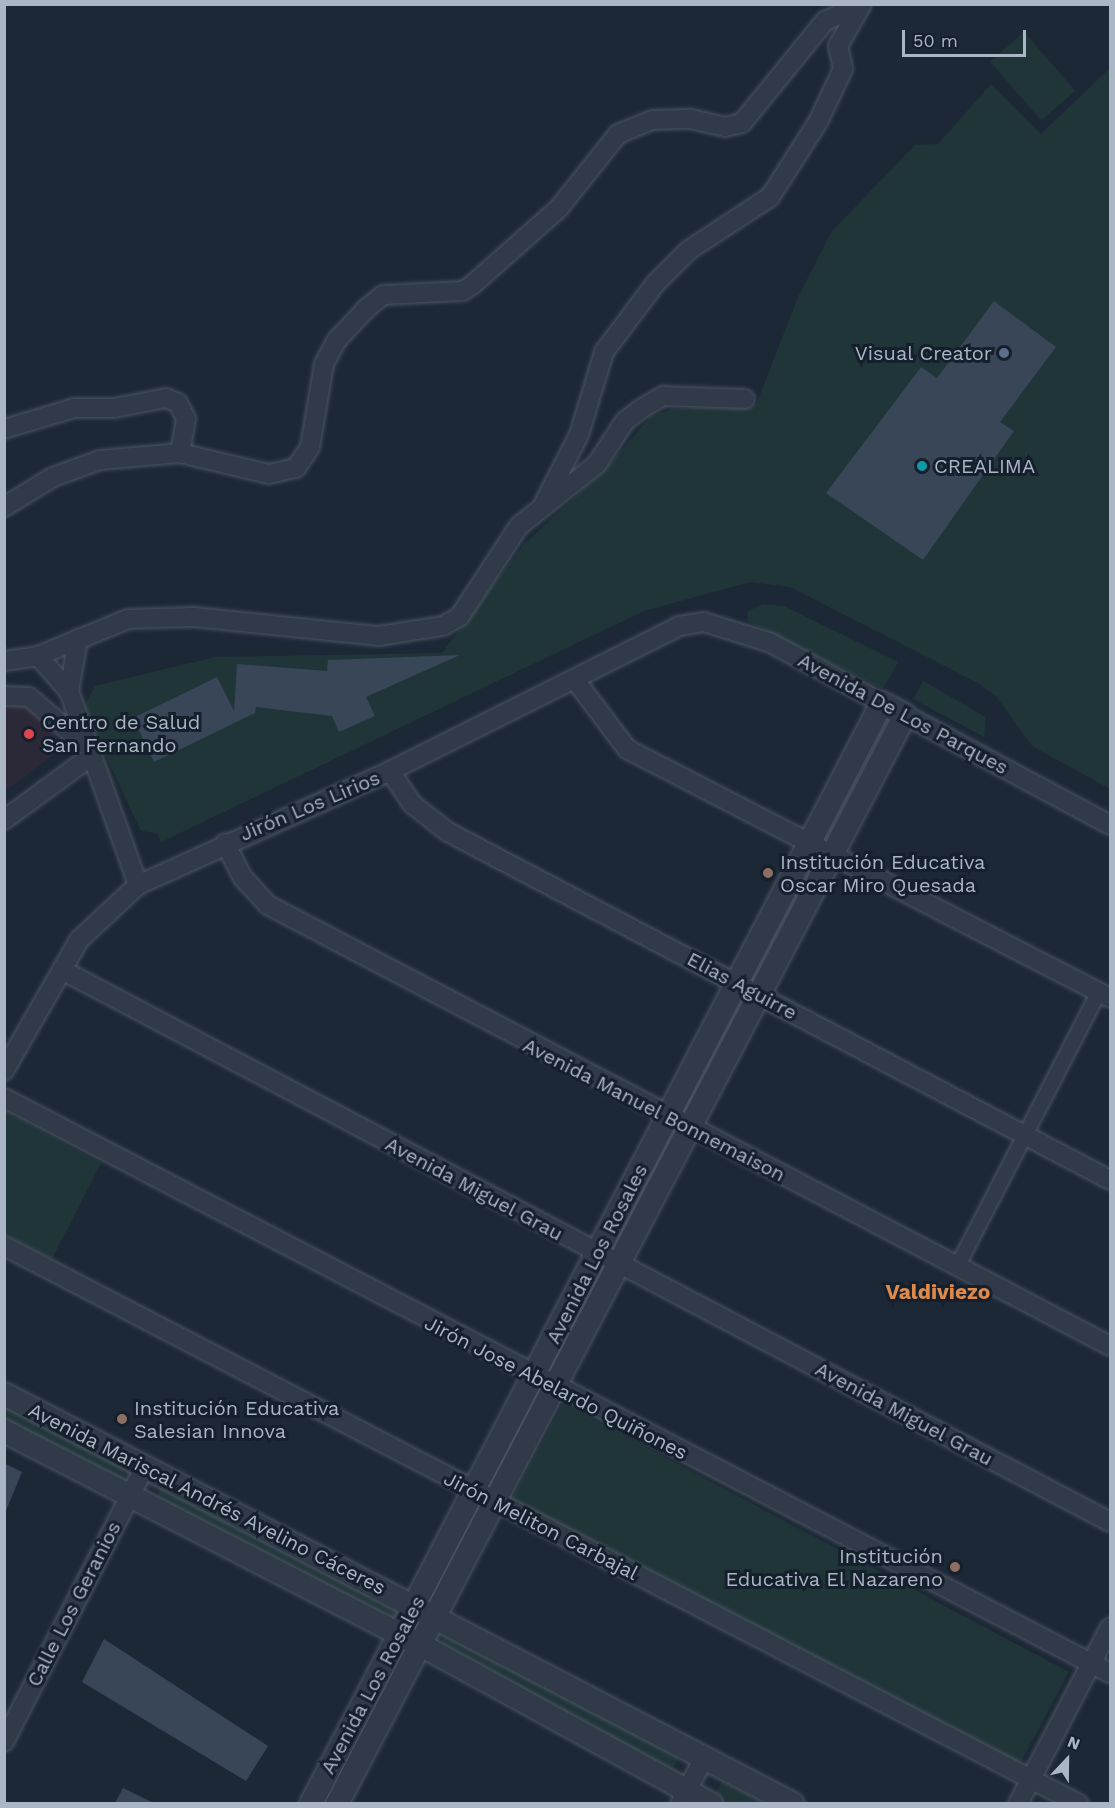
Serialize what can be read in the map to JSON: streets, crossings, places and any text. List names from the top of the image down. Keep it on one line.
{"streets":{"street":["Avenida De Los Parques","Jirón Los Lirios","Elias Aguirre","Avenida Manuel Bonnemaison","Avenida Miguel Grau","Avenida Los Rosales","Jirón Jose Abelardo Quiñones","Avenida Mariscal Andrés Avelino Cáceres","Jirón Meliton Carbajal","Calle Los Geranios"]},"crossings":[["Avenida De Los Parques","Jirón Los Lirios"],["Avenida De Los Parques","Avenida Los Rosales"],["Jirón Los Lirios","Elias Aguirre"],["Jirón Los Lirios","Avenida Manuel Bonnemaison"],["Jirón Los Lirios","Avenida Miguel Grau"],["Elias Aguirre","Avenida Los Rosales"],["Avenida Manuel Bonnemaison","Avenida Los Rosales"],["Avenida Miguel Grau","Avenida Los Rosales"],["Avenida Los Rosales","Jirón Jose Abelardo Quiñones"],["Avenida Los Rosales","Avenida Mariscal Andrés Avelino Cáceres"],["Avenida Los Rosales","Jirón Meliton Carbajal"],["Avenida Mariscal Andrés Avelino Cáceres","Calle Los Geranios"]],"districts":["Valdiviezo"],"places":["Visual Creator","CREALIMA","Centro de Salud San Fernando","Institución Educativa Oscar Miro Quesada","Institución Educativa Salesian Innova","Institución Educativa El Nazareno"],"scale_bar":"50 m","north":"top"}
